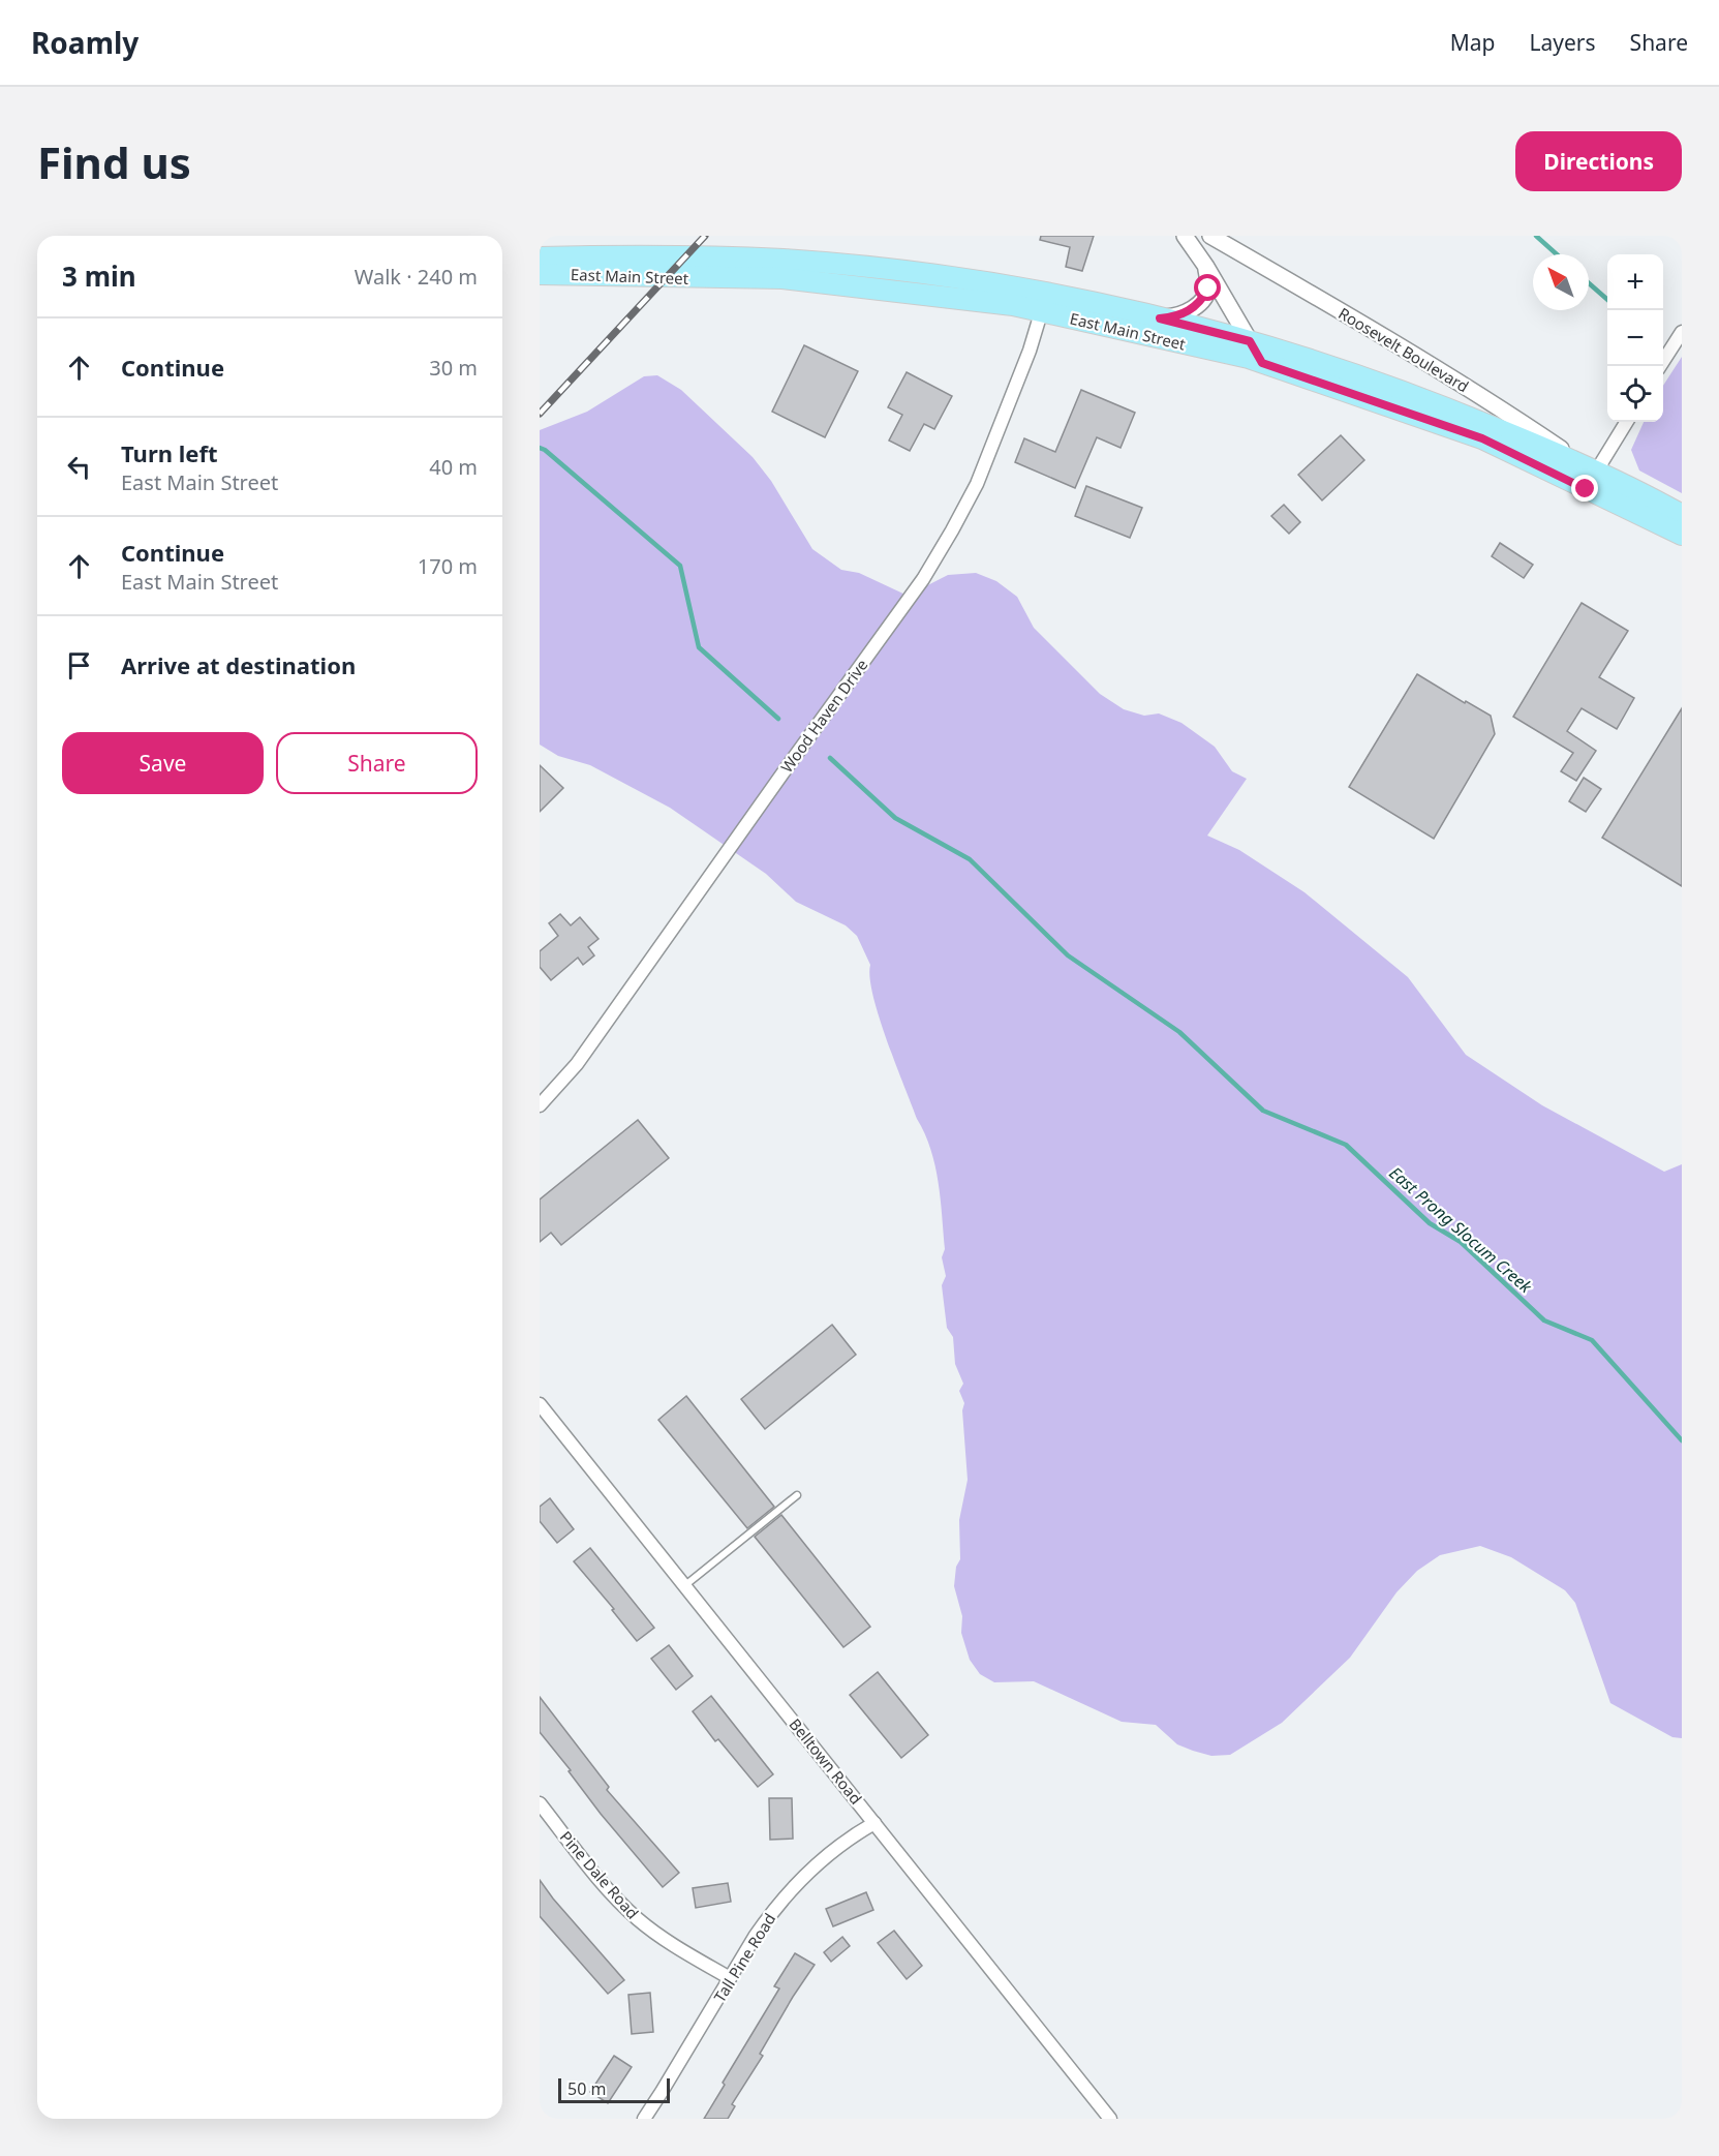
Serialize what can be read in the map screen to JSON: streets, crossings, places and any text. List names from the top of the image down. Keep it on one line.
{"streets":{"main road":["East Main Street"],"street":["Roosevelt Boulevard","Wood Haven Drive","Belltown Road","Pine Dale Road","Tall Pine Road"]},"crossings":[["East Main Street","Roosevelt Boulevard"],["East Main Street","Wood Haven Drive"],["Belltown Road","Tall Pine Road"],["Pine Dale Road","Tall Pine Road"]],"water":["East Prong Slocum Creek"],"scale_bar":"50 m","north":"top left","page":{"header":"Roamly","nav":["Map","Layers","Share"],"buttons":["Directions",["Save","Share"]],"title":"Find us","heading":["3 min","Walk · 240 m"],"map_buttons":["+","−"],"list":[["Continue","30 m"],["Turn left","East Main Street","40 m"],["Continue","East Main Street","170 m"],"Arrive at destination"],"scale":"50 m"}}
